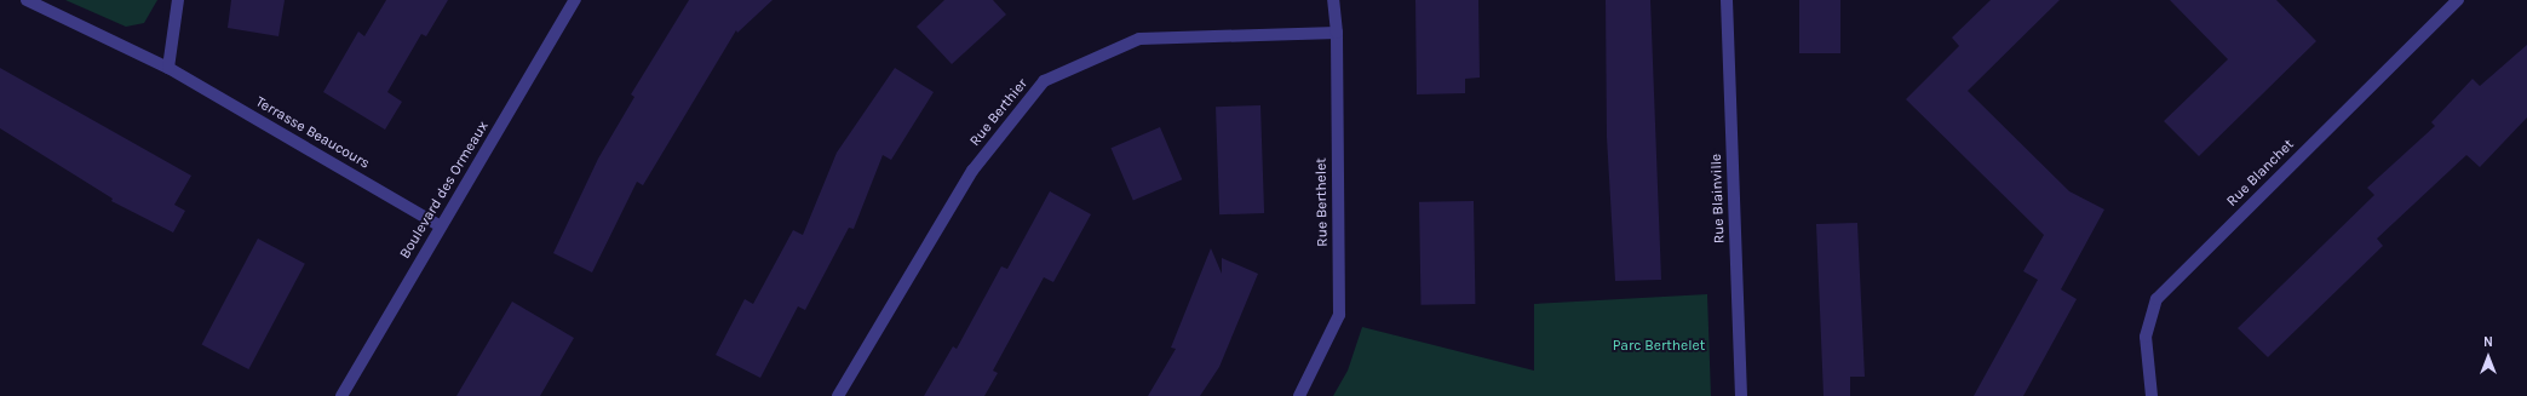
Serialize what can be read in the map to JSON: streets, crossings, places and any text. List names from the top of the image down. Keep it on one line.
{"streets":{"street":["Rue Berthier","Terrasse Beaucours","Rue Blanchet","Boulevard des Ormeaux","Rue Blainville","Rue Berthelet"]},"crossings":[["Rue Berthier","Rue Berthelet"],["Terrasse Beaucours","Boulevard des Ormeaux"]],"parks":["Parc Berthelet"],"north":"top"}
